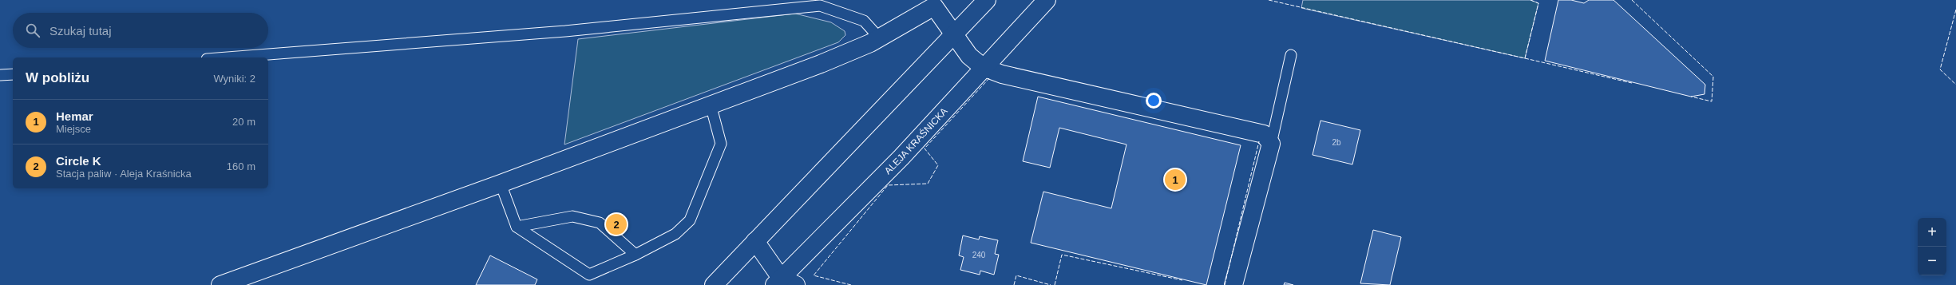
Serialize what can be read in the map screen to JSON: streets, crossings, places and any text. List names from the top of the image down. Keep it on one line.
{"streets":{"street":["ALEJA KRAŚNICKA"]},"house_numbers":["2b","240"],"page":{"search":"Szukaj tutaj","heading":["W pobliżu","Wyniki: 2"],"list":[{"mark":"1","name":"Hemar","note":"Miejsce","value":"20 m"},{"mark":"2","name":"Circle K","note":"Stacja paliw · Aleja Kraśnicka","value":"160 m"}],"pins":["1","2"],"map_buttons":["+","−"]}}
